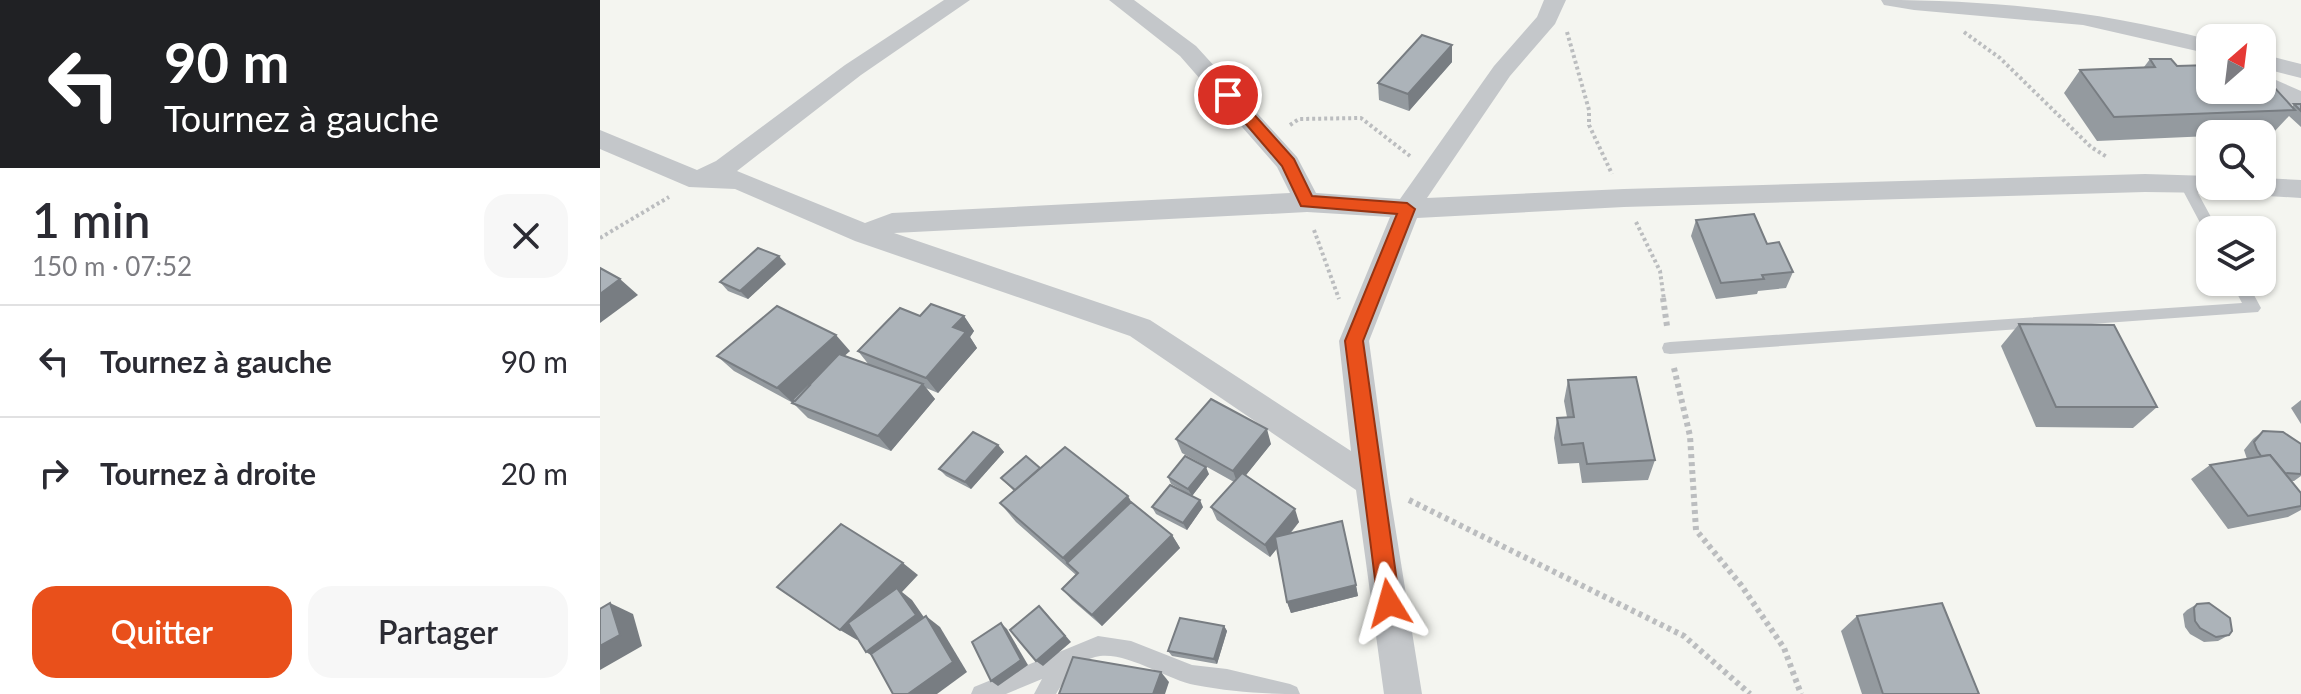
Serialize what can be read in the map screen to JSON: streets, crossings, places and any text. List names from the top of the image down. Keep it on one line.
{"north":"top right","page":{"turn":["90 m","Tournez à gauche"],"heading":["1 min","150 m · 07:52"],"list":[{"name":"Tournez à gauche","value":"90 m"},{"name":"Tournez à droite","value":"20 m"}],"buttons":["Quitter","Partager"]}}
